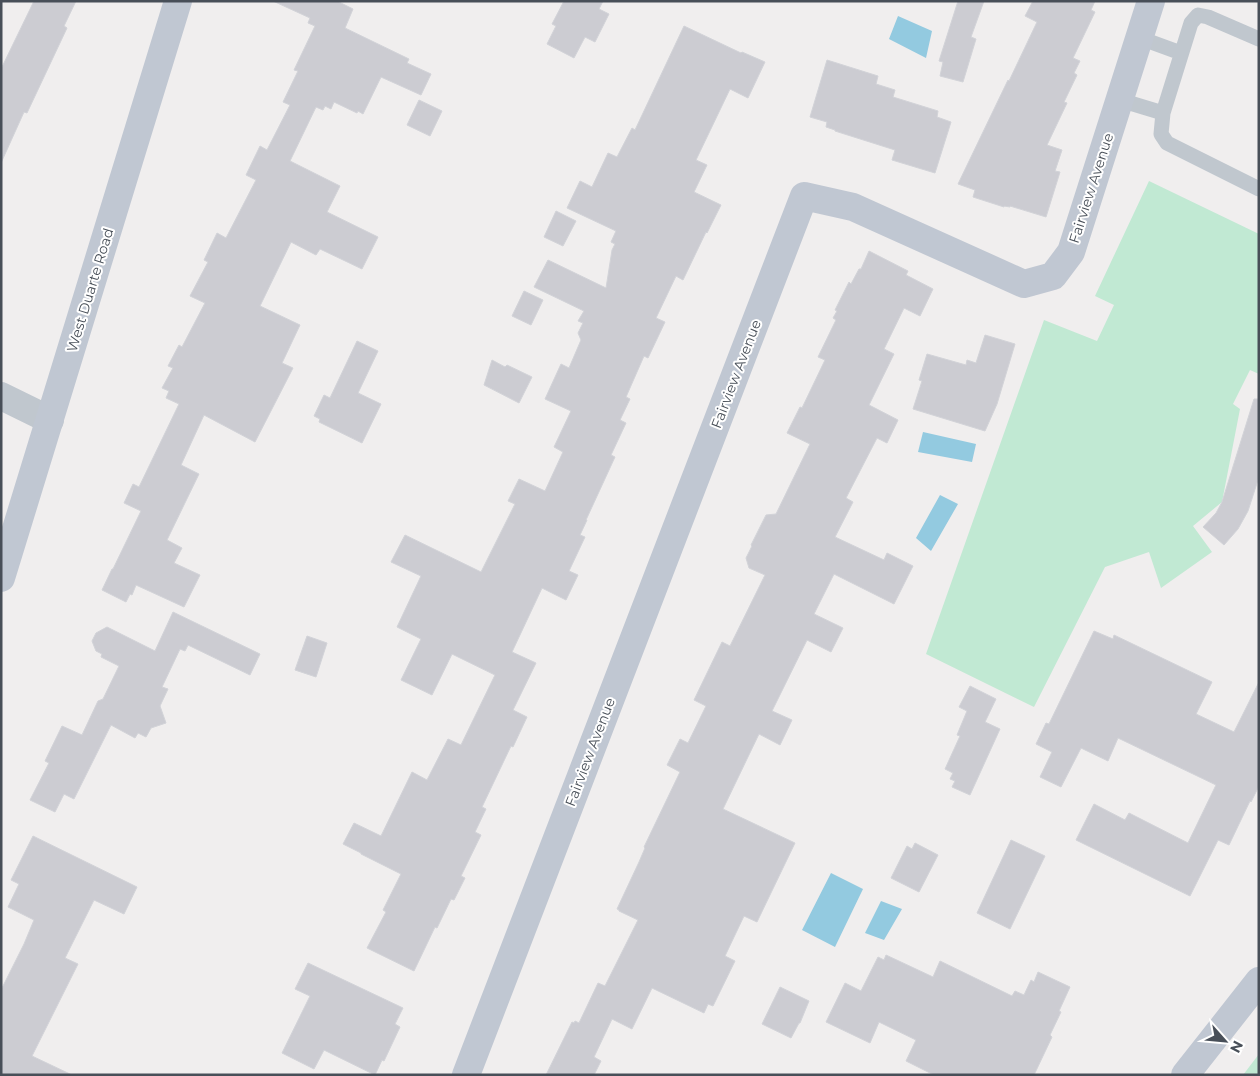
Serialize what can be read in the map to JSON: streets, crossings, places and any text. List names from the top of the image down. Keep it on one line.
{"streets":{"street":["Fairview Avenue","West Duarte Road"]},"north":"bottom right"}
